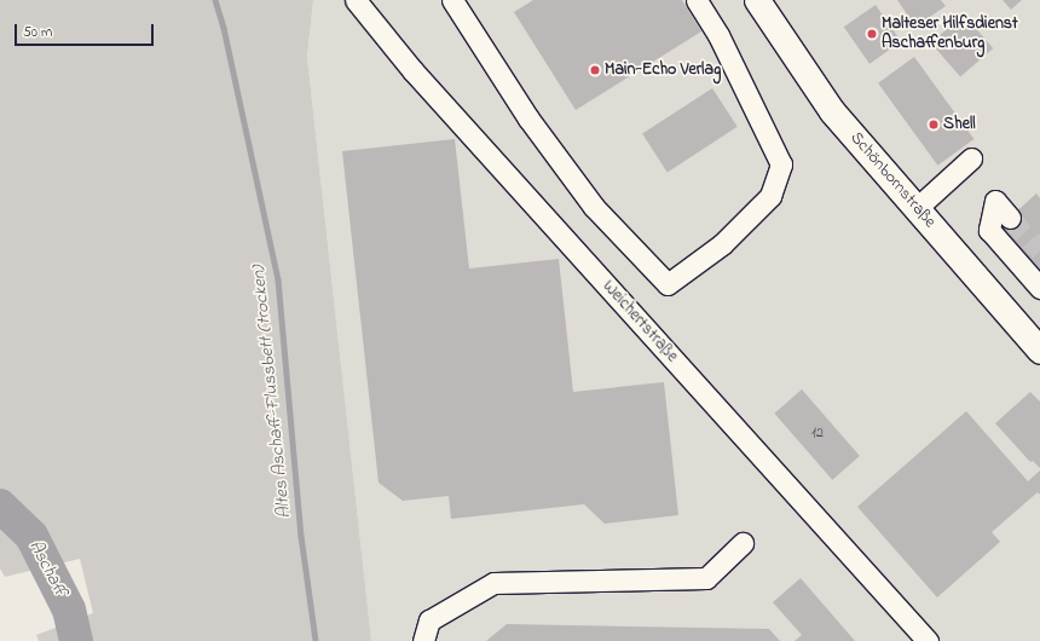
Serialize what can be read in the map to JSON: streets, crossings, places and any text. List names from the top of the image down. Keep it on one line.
{"streets":{"main road":["Schönbornstraße"],"street":["Weichertstraße"]},"water":["Altes Aschaff-Flussbett (trocken)","Aschaff"],"places":["Malteser Hilfsdienst Aschaffenburg","Main-Echo Verlag","Shell"],"house_numbers":["12"],"scale_bar":"50 m"}
